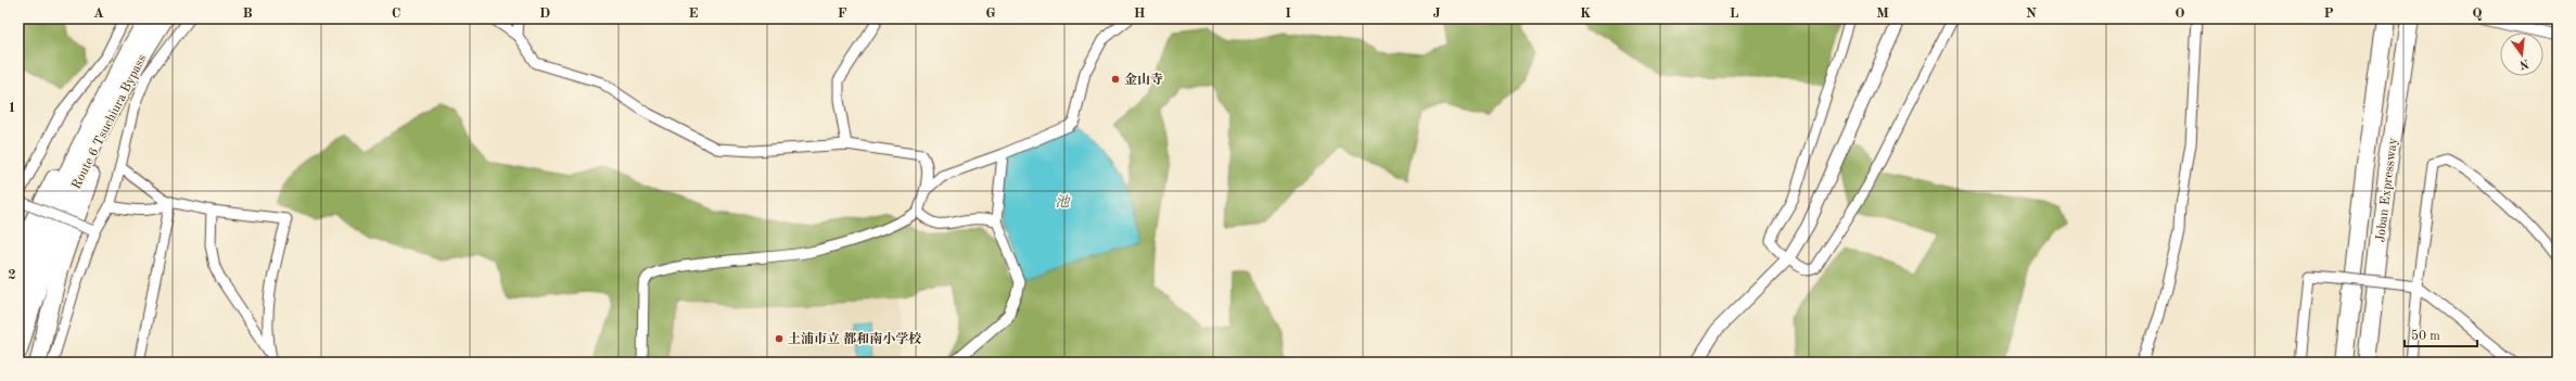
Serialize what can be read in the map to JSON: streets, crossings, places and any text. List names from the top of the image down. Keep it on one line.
{"streets":{"highway":["Route 6 Tsuchiura Bypass","Joban Expressway"]},"water":["池"],"places":["金山寺","土浦市立 都和南小学校"],"scale_bar":"50 m","north":"bottom","grid":{"columns":["A","B","C","D","E","F","G","H","I","J","K","L","M","N","O","P","Q"],"rows":["1","2"]}}
